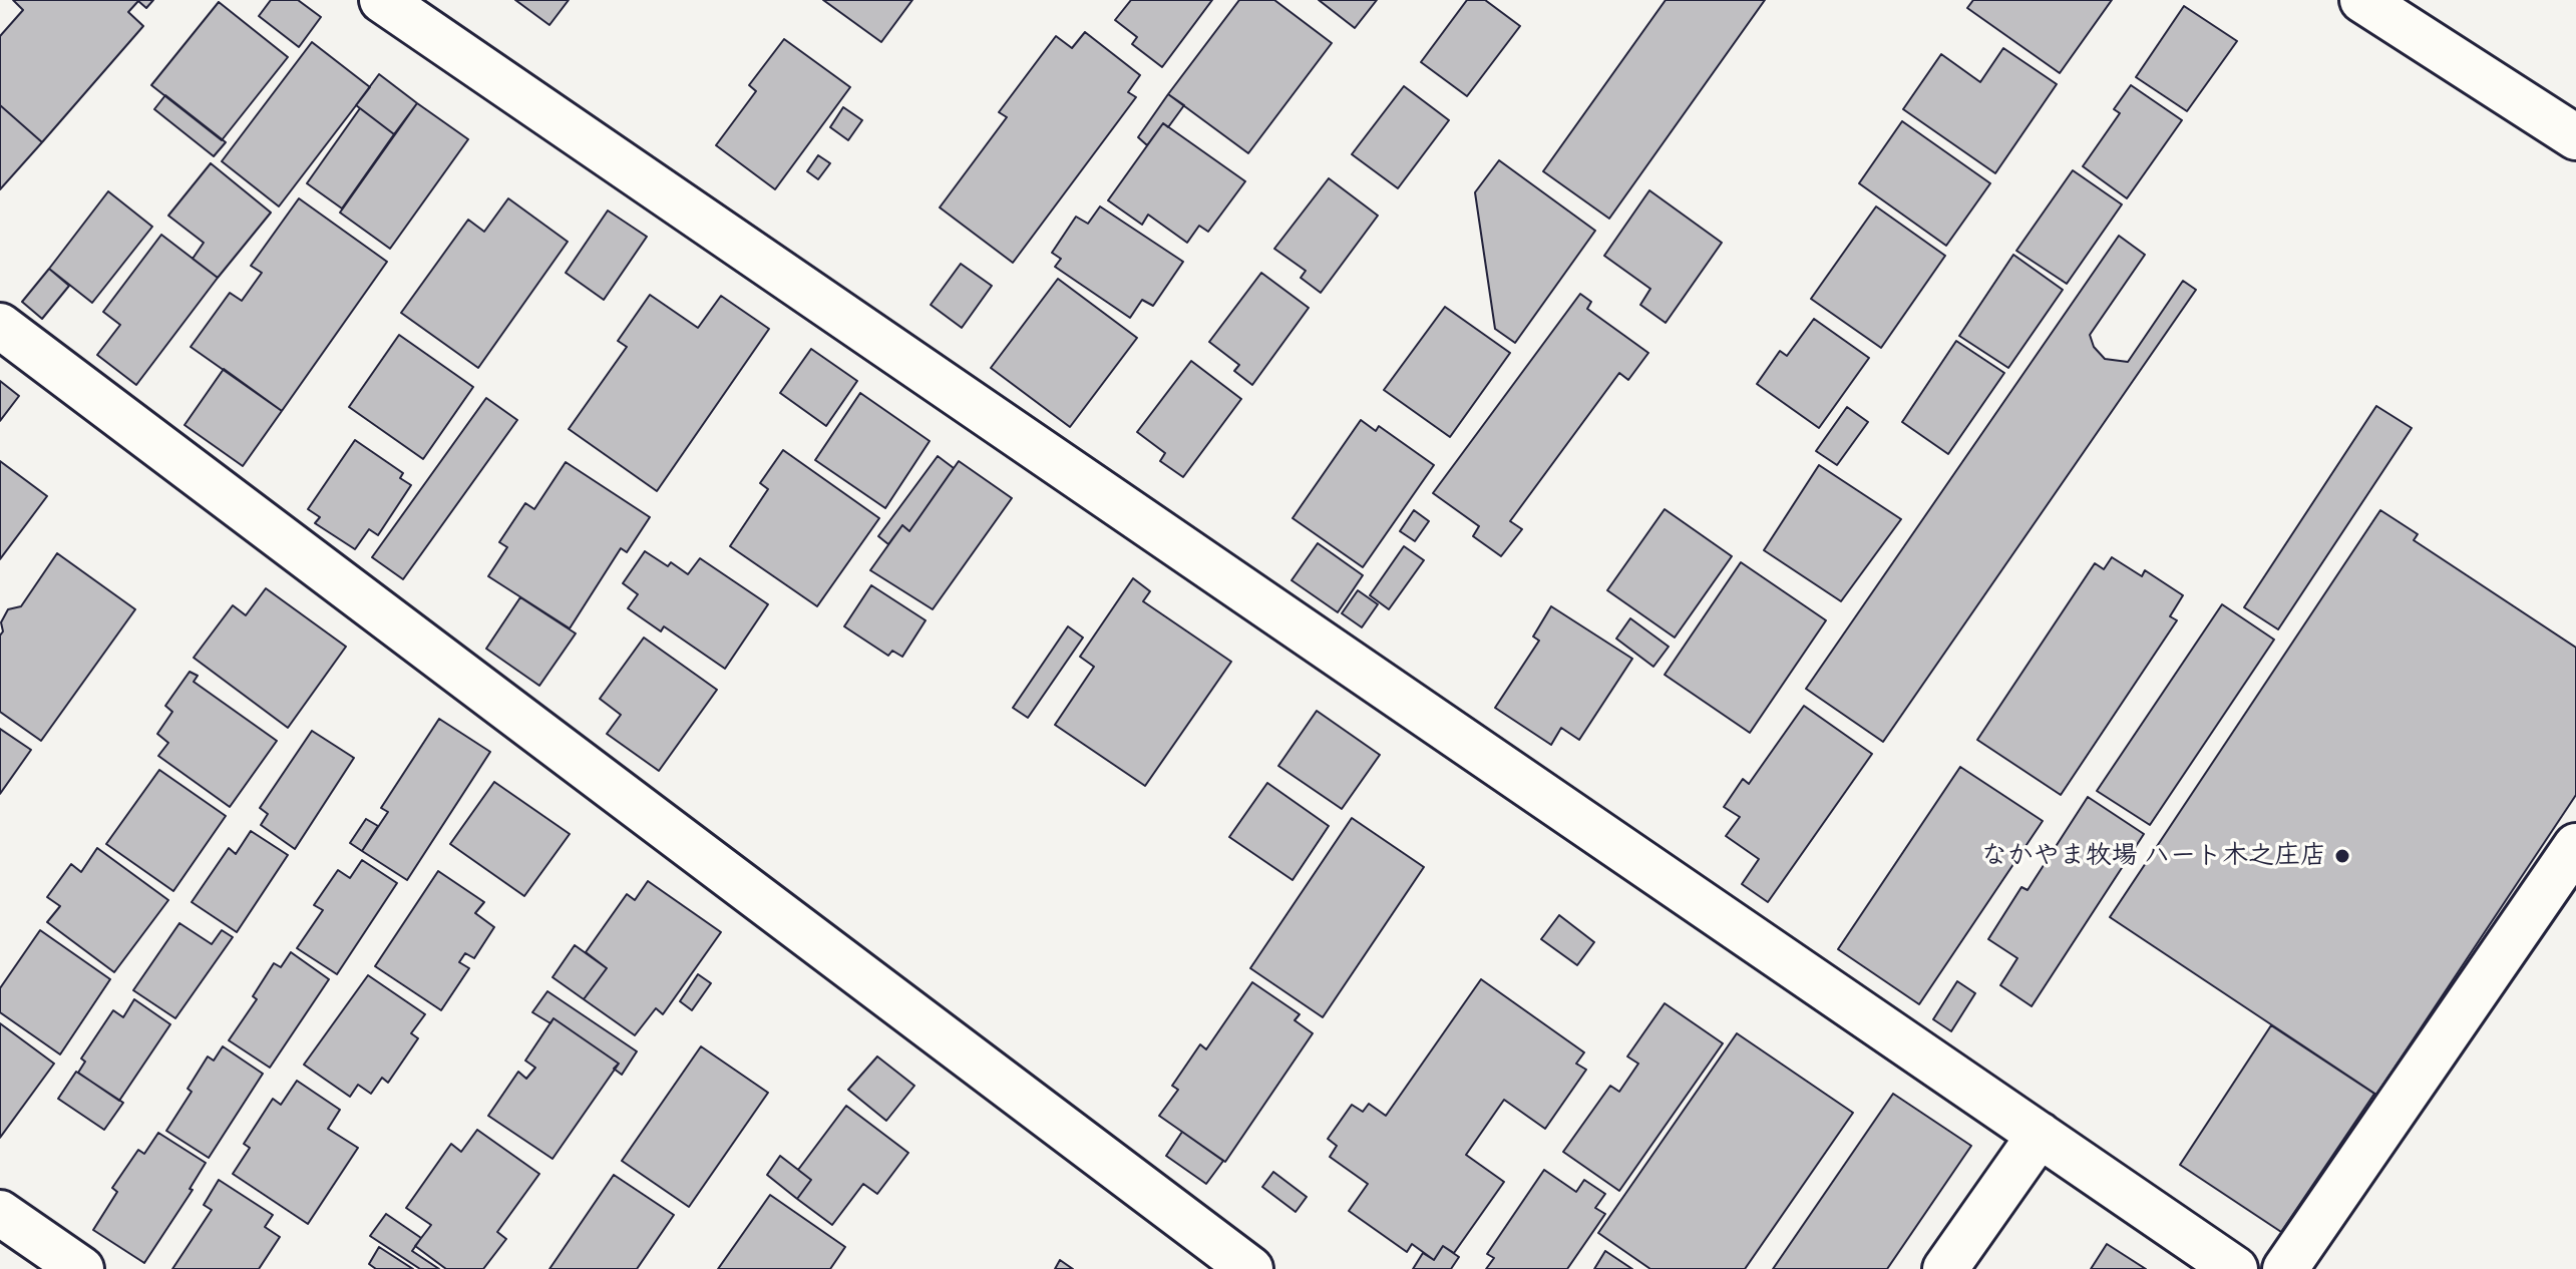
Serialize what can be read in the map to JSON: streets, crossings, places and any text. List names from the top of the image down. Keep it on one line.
{"places":["なかやま牧場 ハート木之庄店"]}
